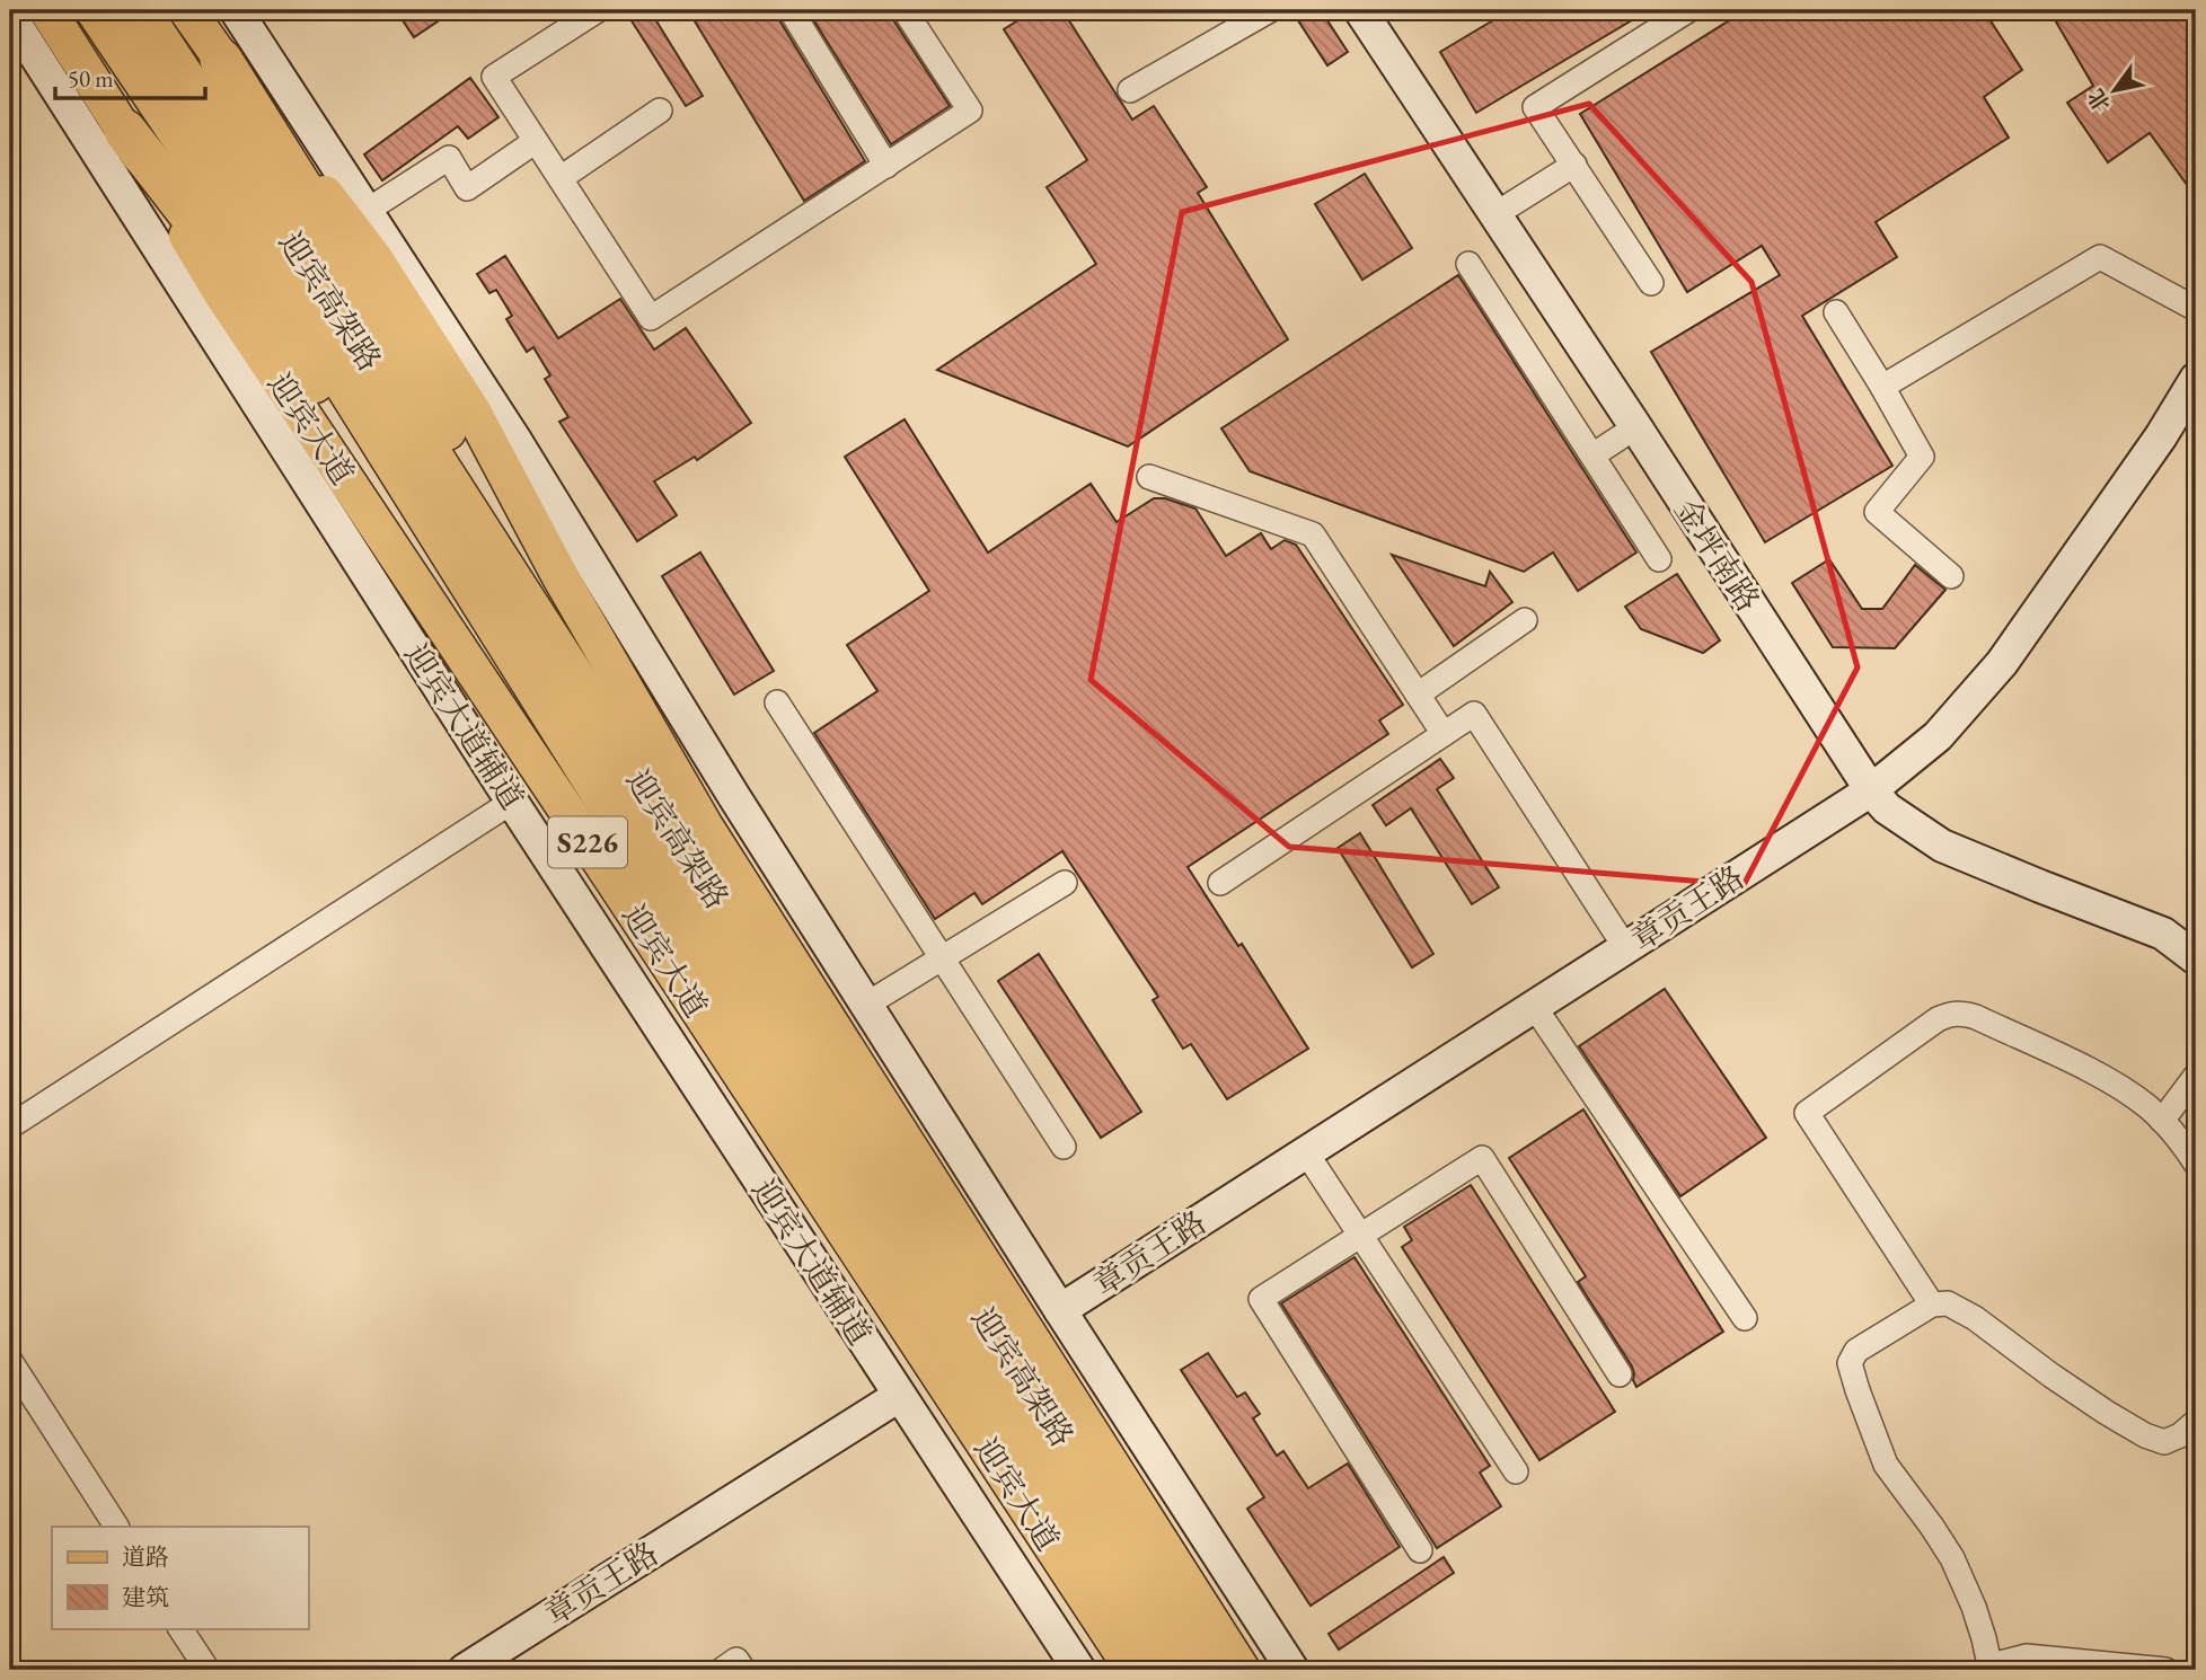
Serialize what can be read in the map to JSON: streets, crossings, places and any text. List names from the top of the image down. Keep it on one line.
{"streets":{"highway":["迎宾高架路"],"main road":["迎宾大道","S226"],"street":["金坪南路","迎宾大道辅道","章贡王路"]},"crossings":[["金坪南路","章贡王路"],["迎宾大道辅道","章贡王路"]],"legend":["道路","建筑"],"scale_bar":"50 m","north":"bottom left"}
